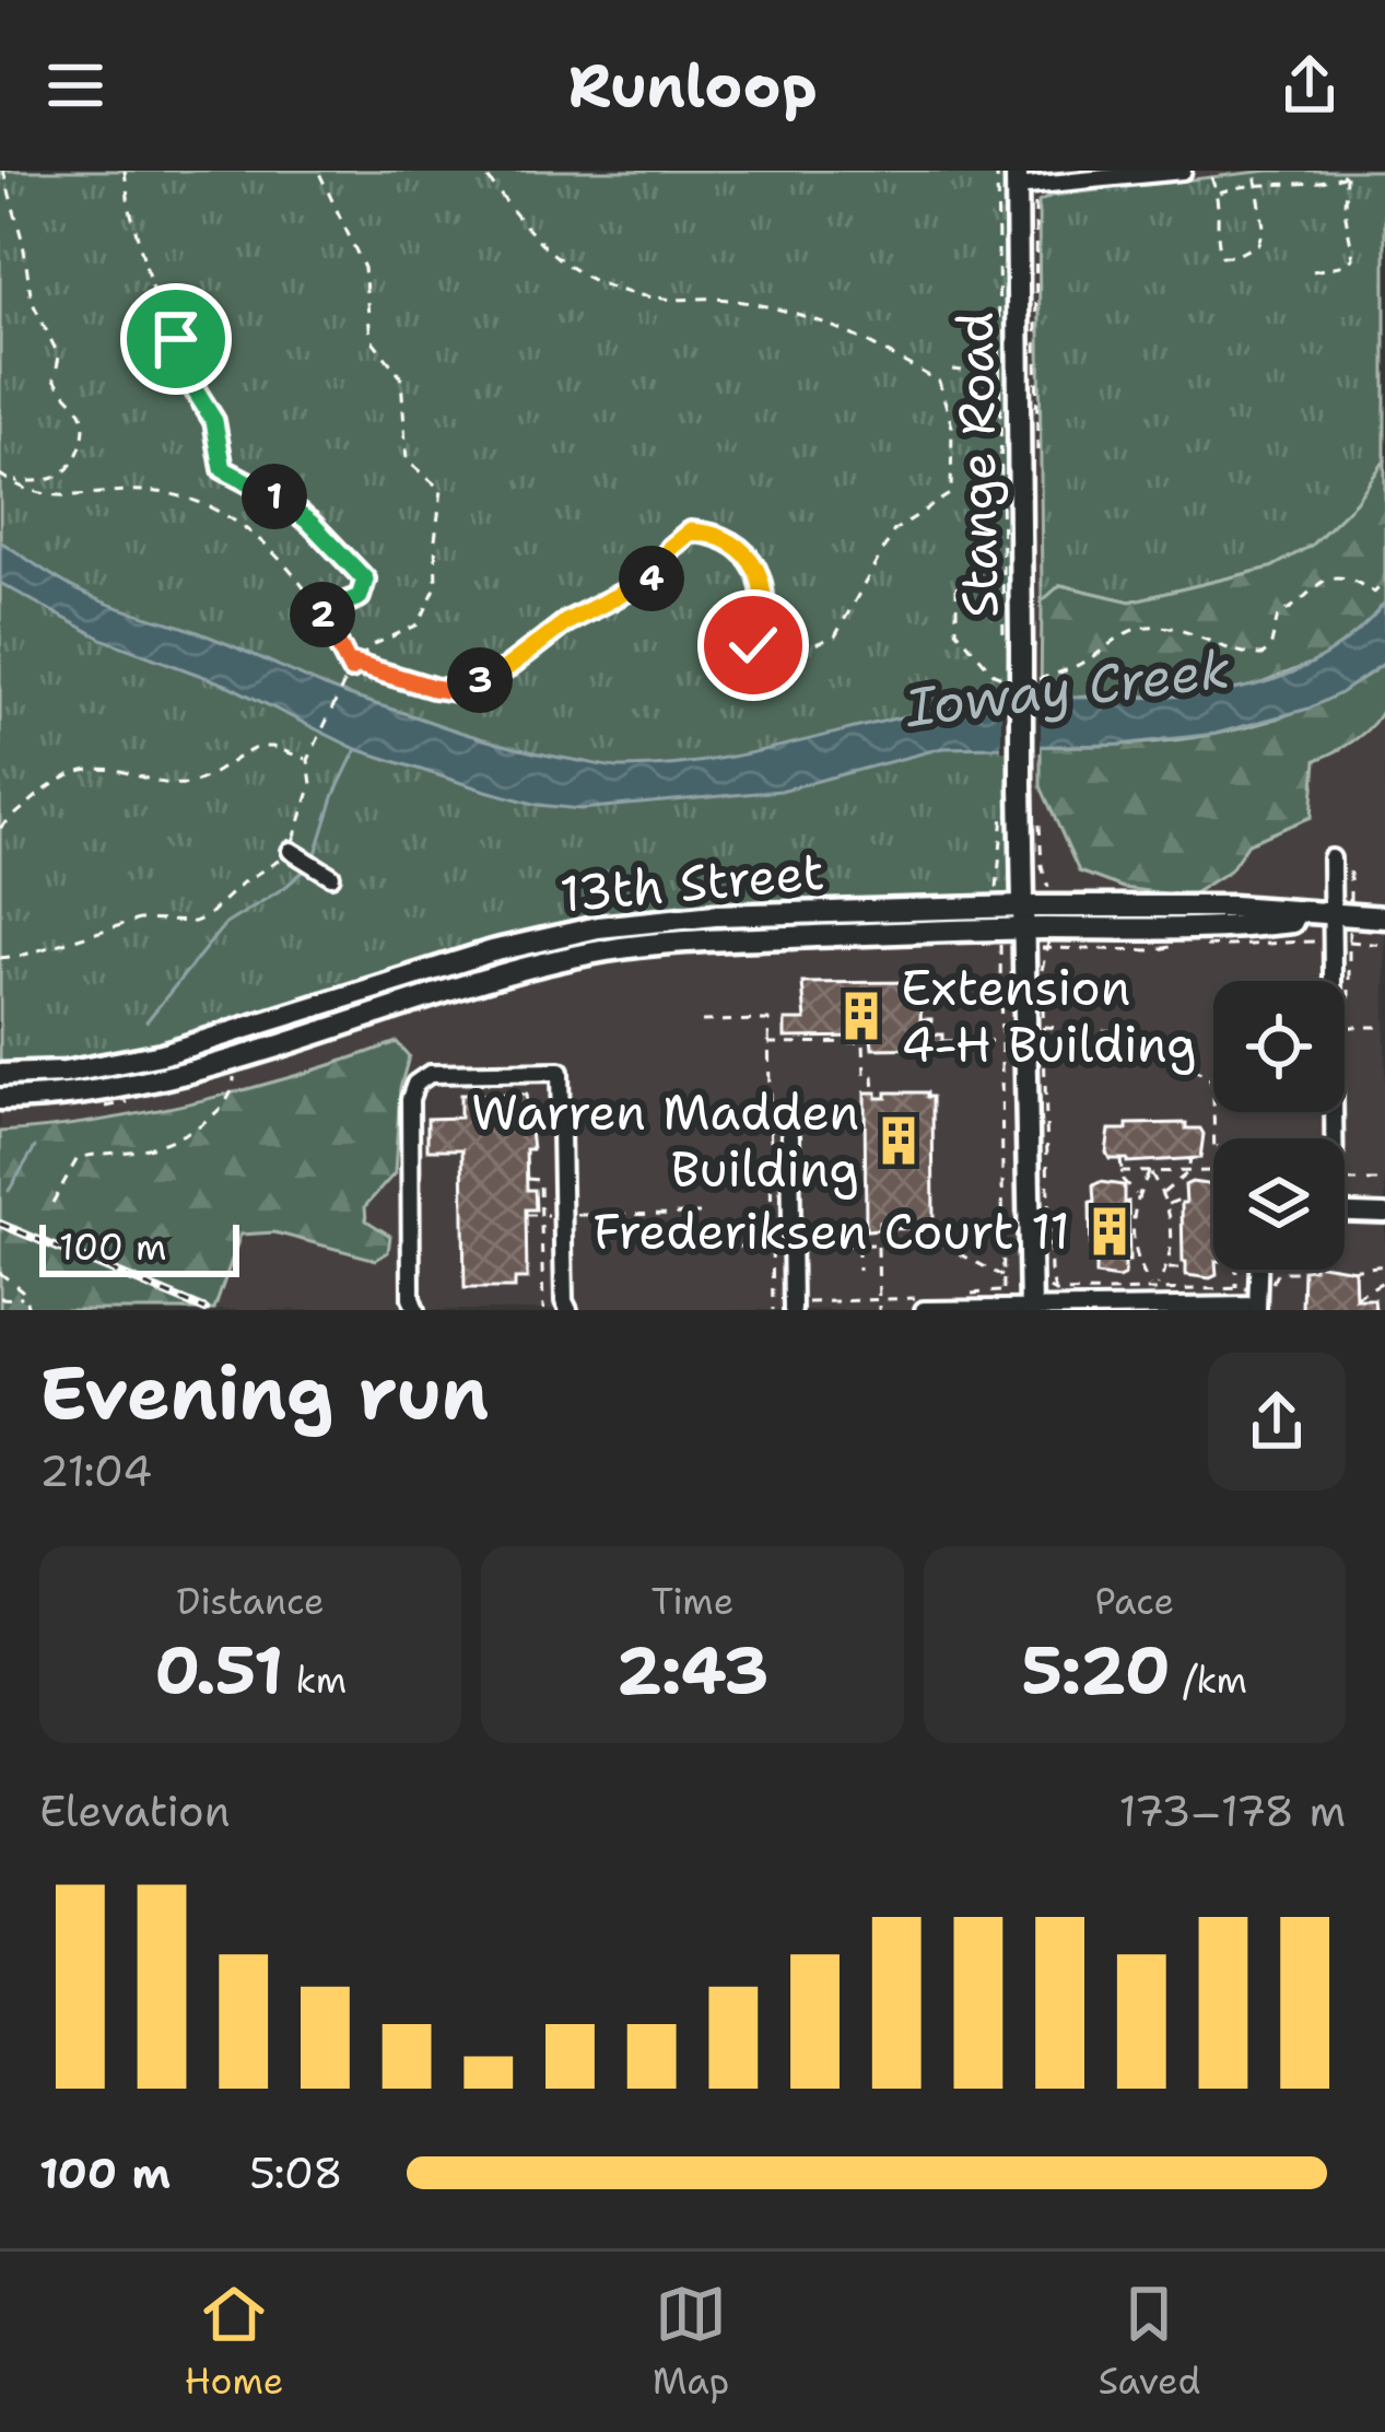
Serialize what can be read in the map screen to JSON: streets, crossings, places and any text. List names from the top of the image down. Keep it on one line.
{"streets":{"main road":["Stange Road","13th Street"]},"crossings":[["Stange Road","13th Street"]],"water":["Ioway Creek"],"places":{"building":["Extension 4-H Building","Warren Madden Building","Frederiksen Court 11"]},"scale_bar":"100 m","page":{"header":"Runloop","pins":["1","4","2","3"],"scale":"100 m","heading":["Evening run","21:04"],"stats":[["Distance","0.51 km"],["Time","2:43"],["Pace","5:20 /km"]],"chart":["Elevation","173–178 m"],"list":[{"name":"100 m","note":"5:08"}],"tabs":["Home","Map","Saved"]}}
